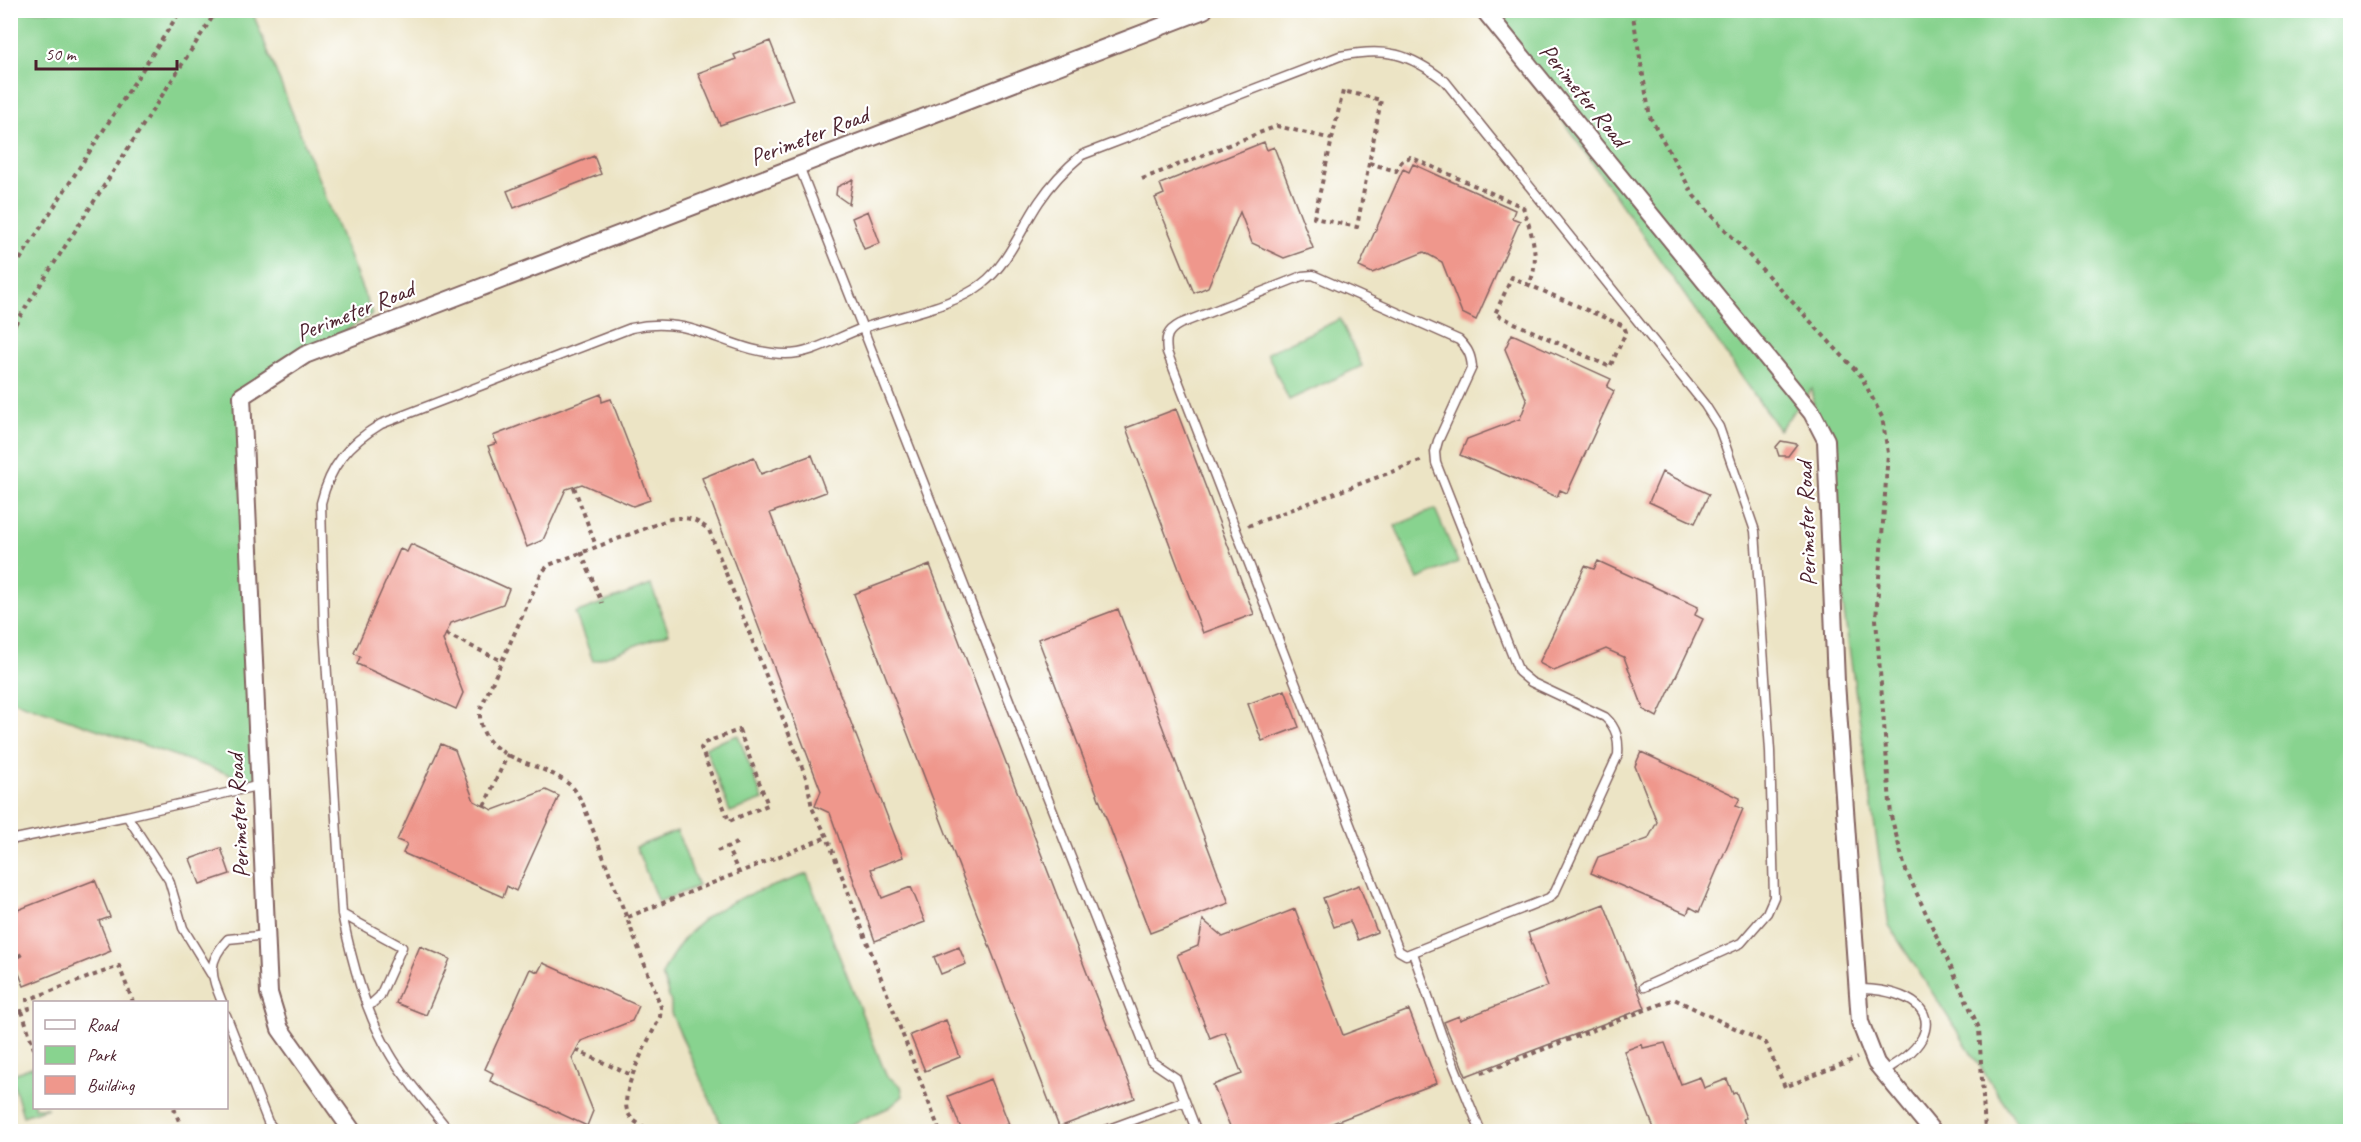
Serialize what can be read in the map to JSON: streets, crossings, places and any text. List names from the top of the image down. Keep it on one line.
{"streets":{"street":["Perimeter Road"]},"legend":["Road","Park","Building"],"scale_bar":"50 m"}
